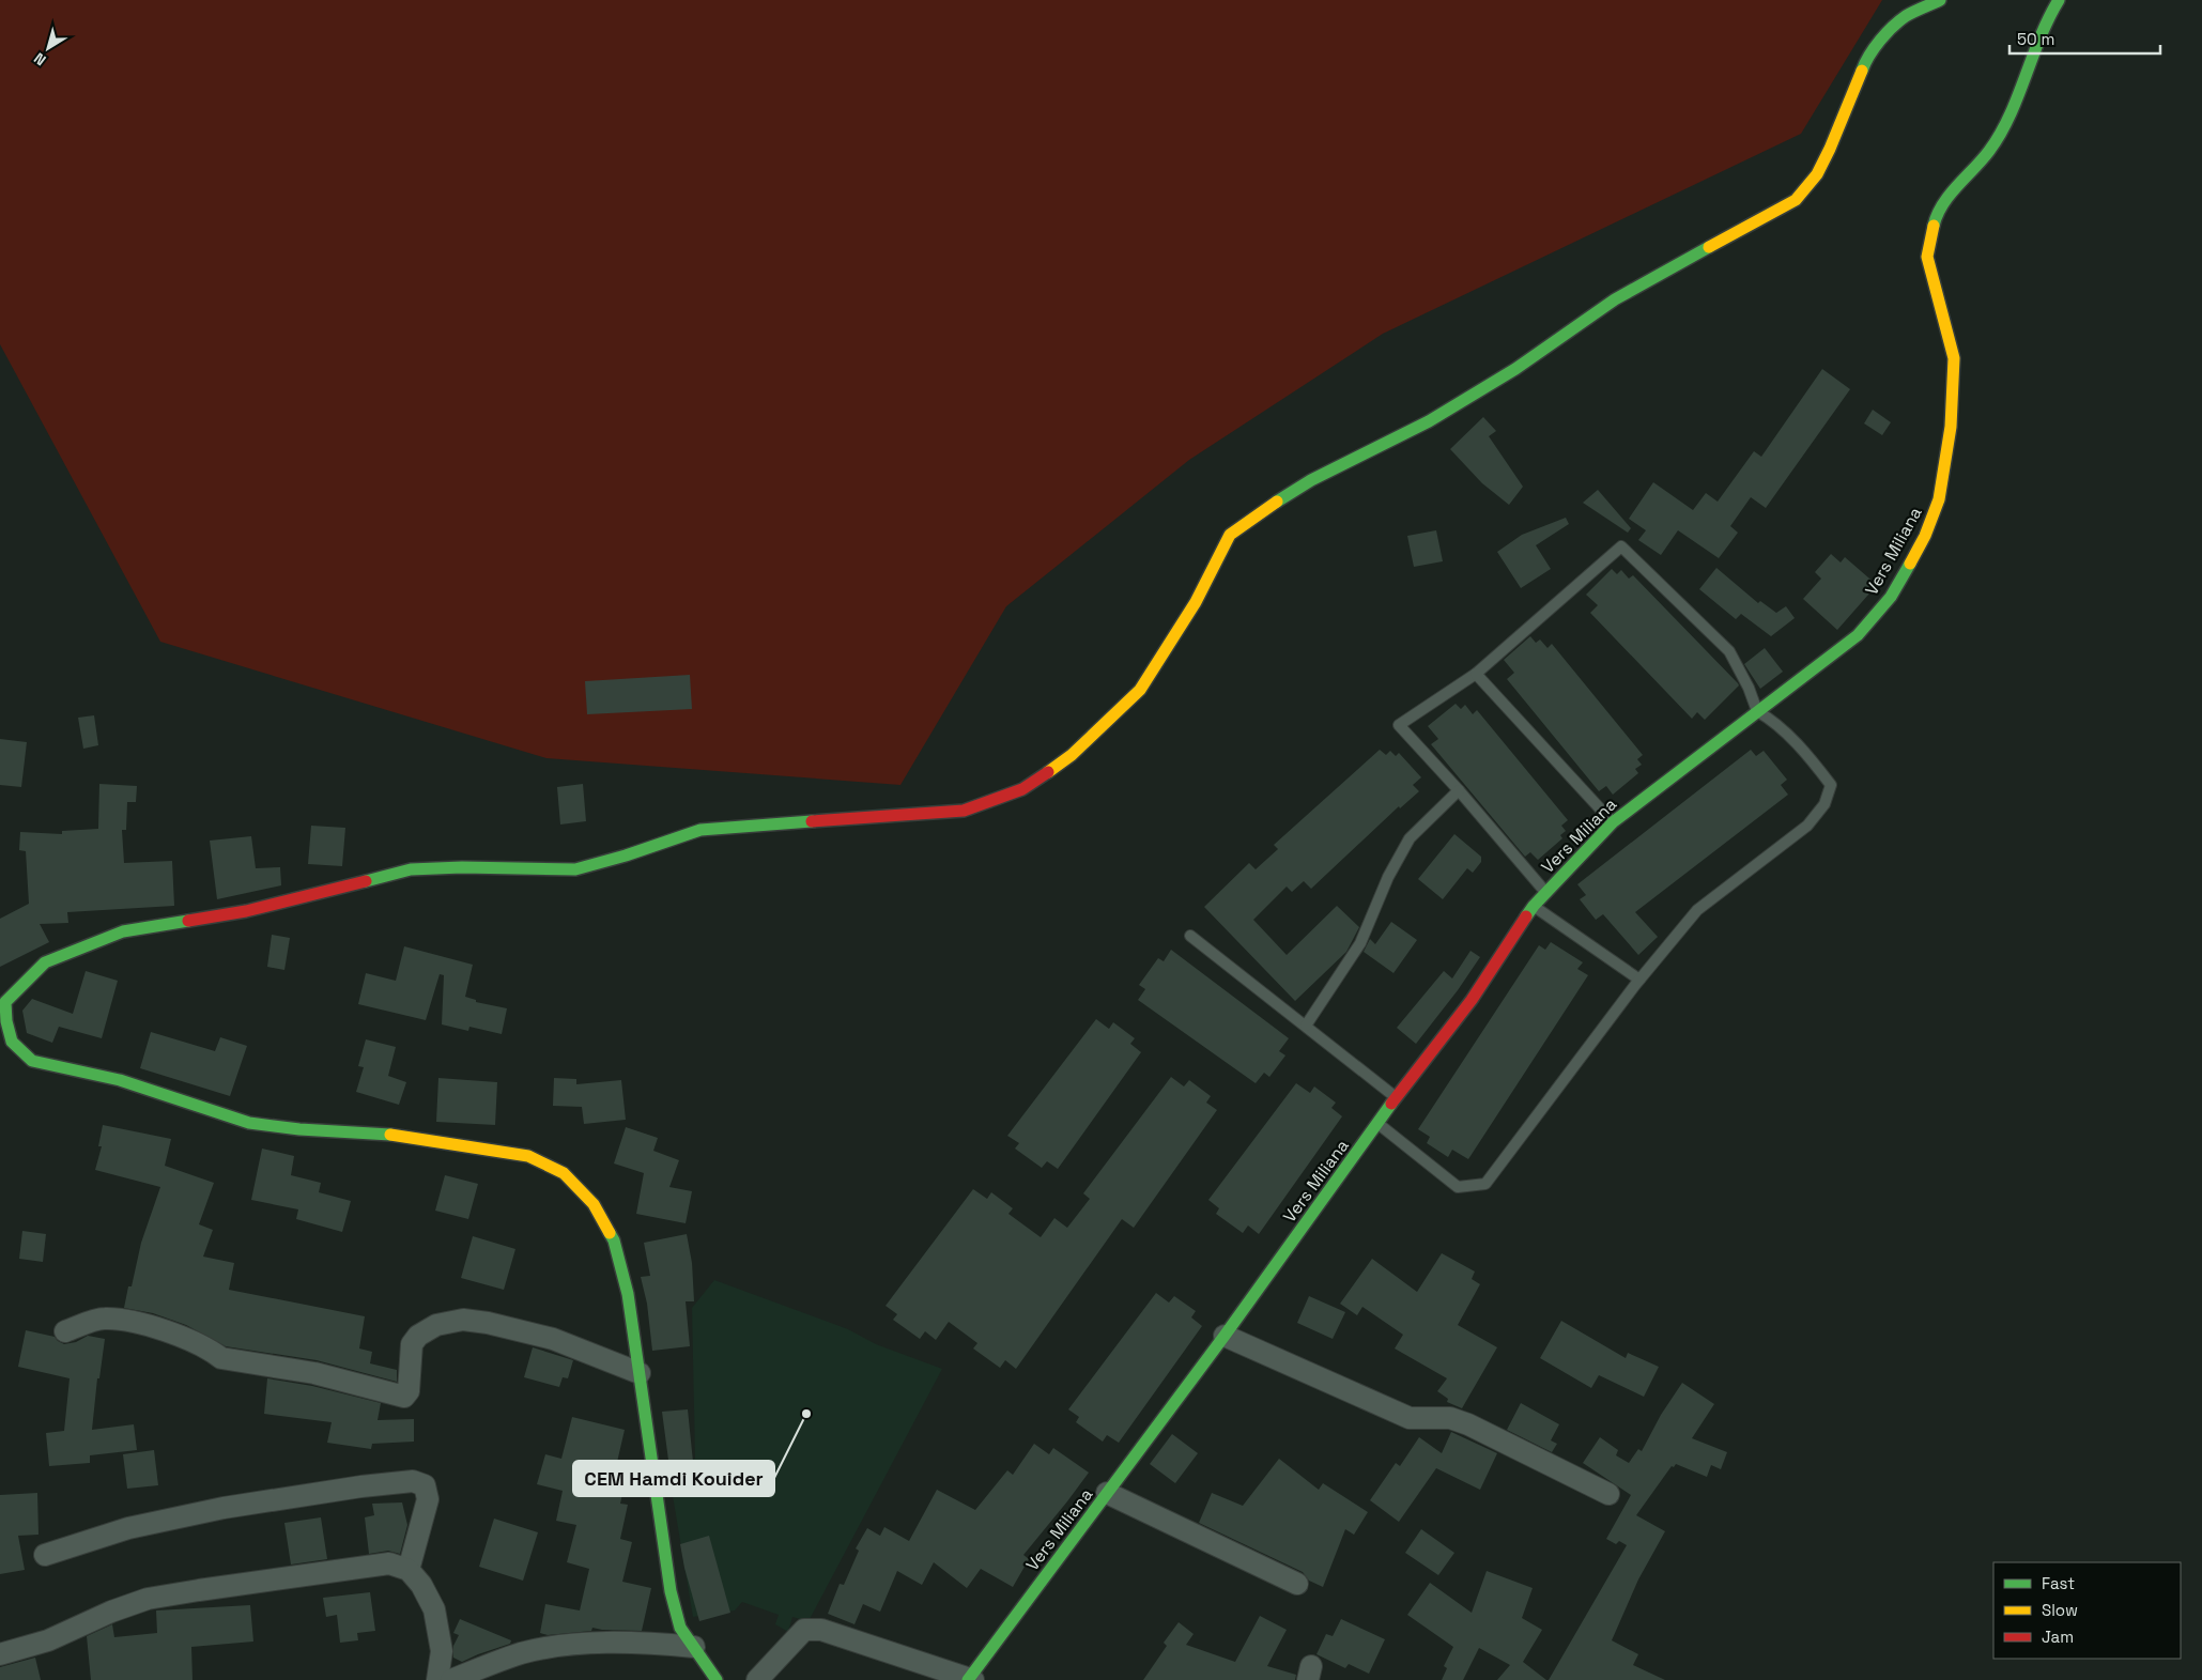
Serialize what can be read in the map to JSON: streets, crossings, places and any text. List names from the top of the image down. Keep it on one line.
{"streets":{"street":["Vers Miliana"]},"places":["CEM Hamdi Kouider"],"legend":["Fast","Slow","Jam"],"scale_bar":"50 m","north":"bottom left"}
